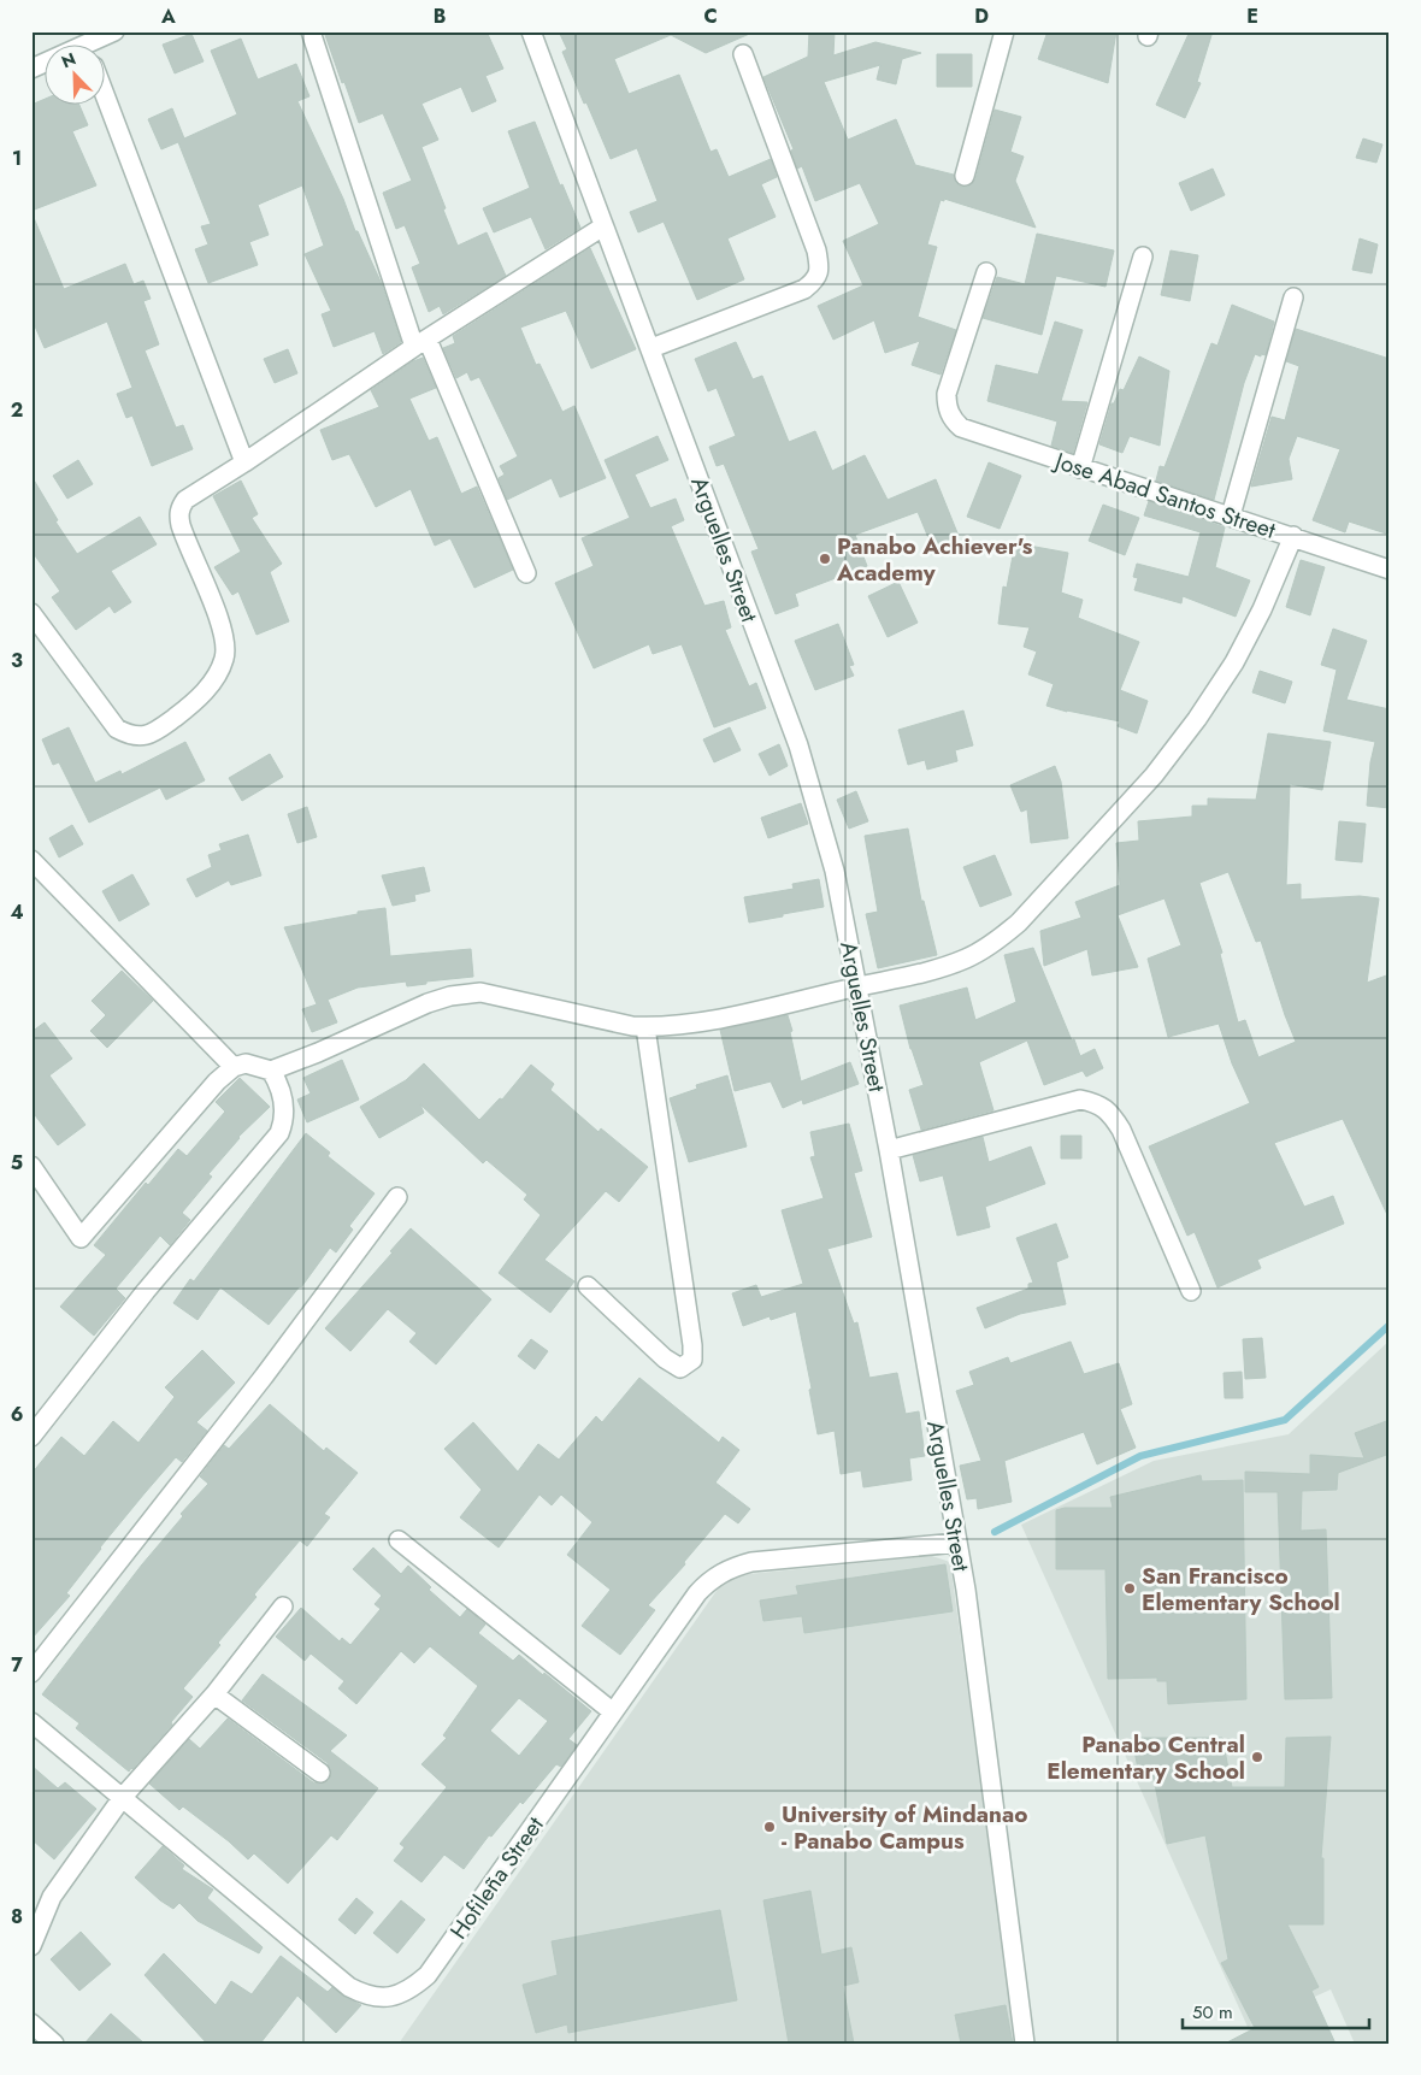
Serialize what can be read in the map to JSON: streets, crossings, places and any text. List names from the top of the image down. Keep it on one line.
{"streets":{"street":["Jose Abad Santos Street","Arguelles Street","Hofileña Street"]},"crossings":[["Arguelles Street","Hofileña Street"]],"places":["Panabo Achiever's Academy","San Francisco Elementary School","Panabo Central Elementary School","University of Mindanao - Panabo Campus"],"scale_bar":"50 m","north":"top left","grid":{"columns":["A","B","C","D","E"],"rows":["1","2","3","4","5","6","7","8"]}}
